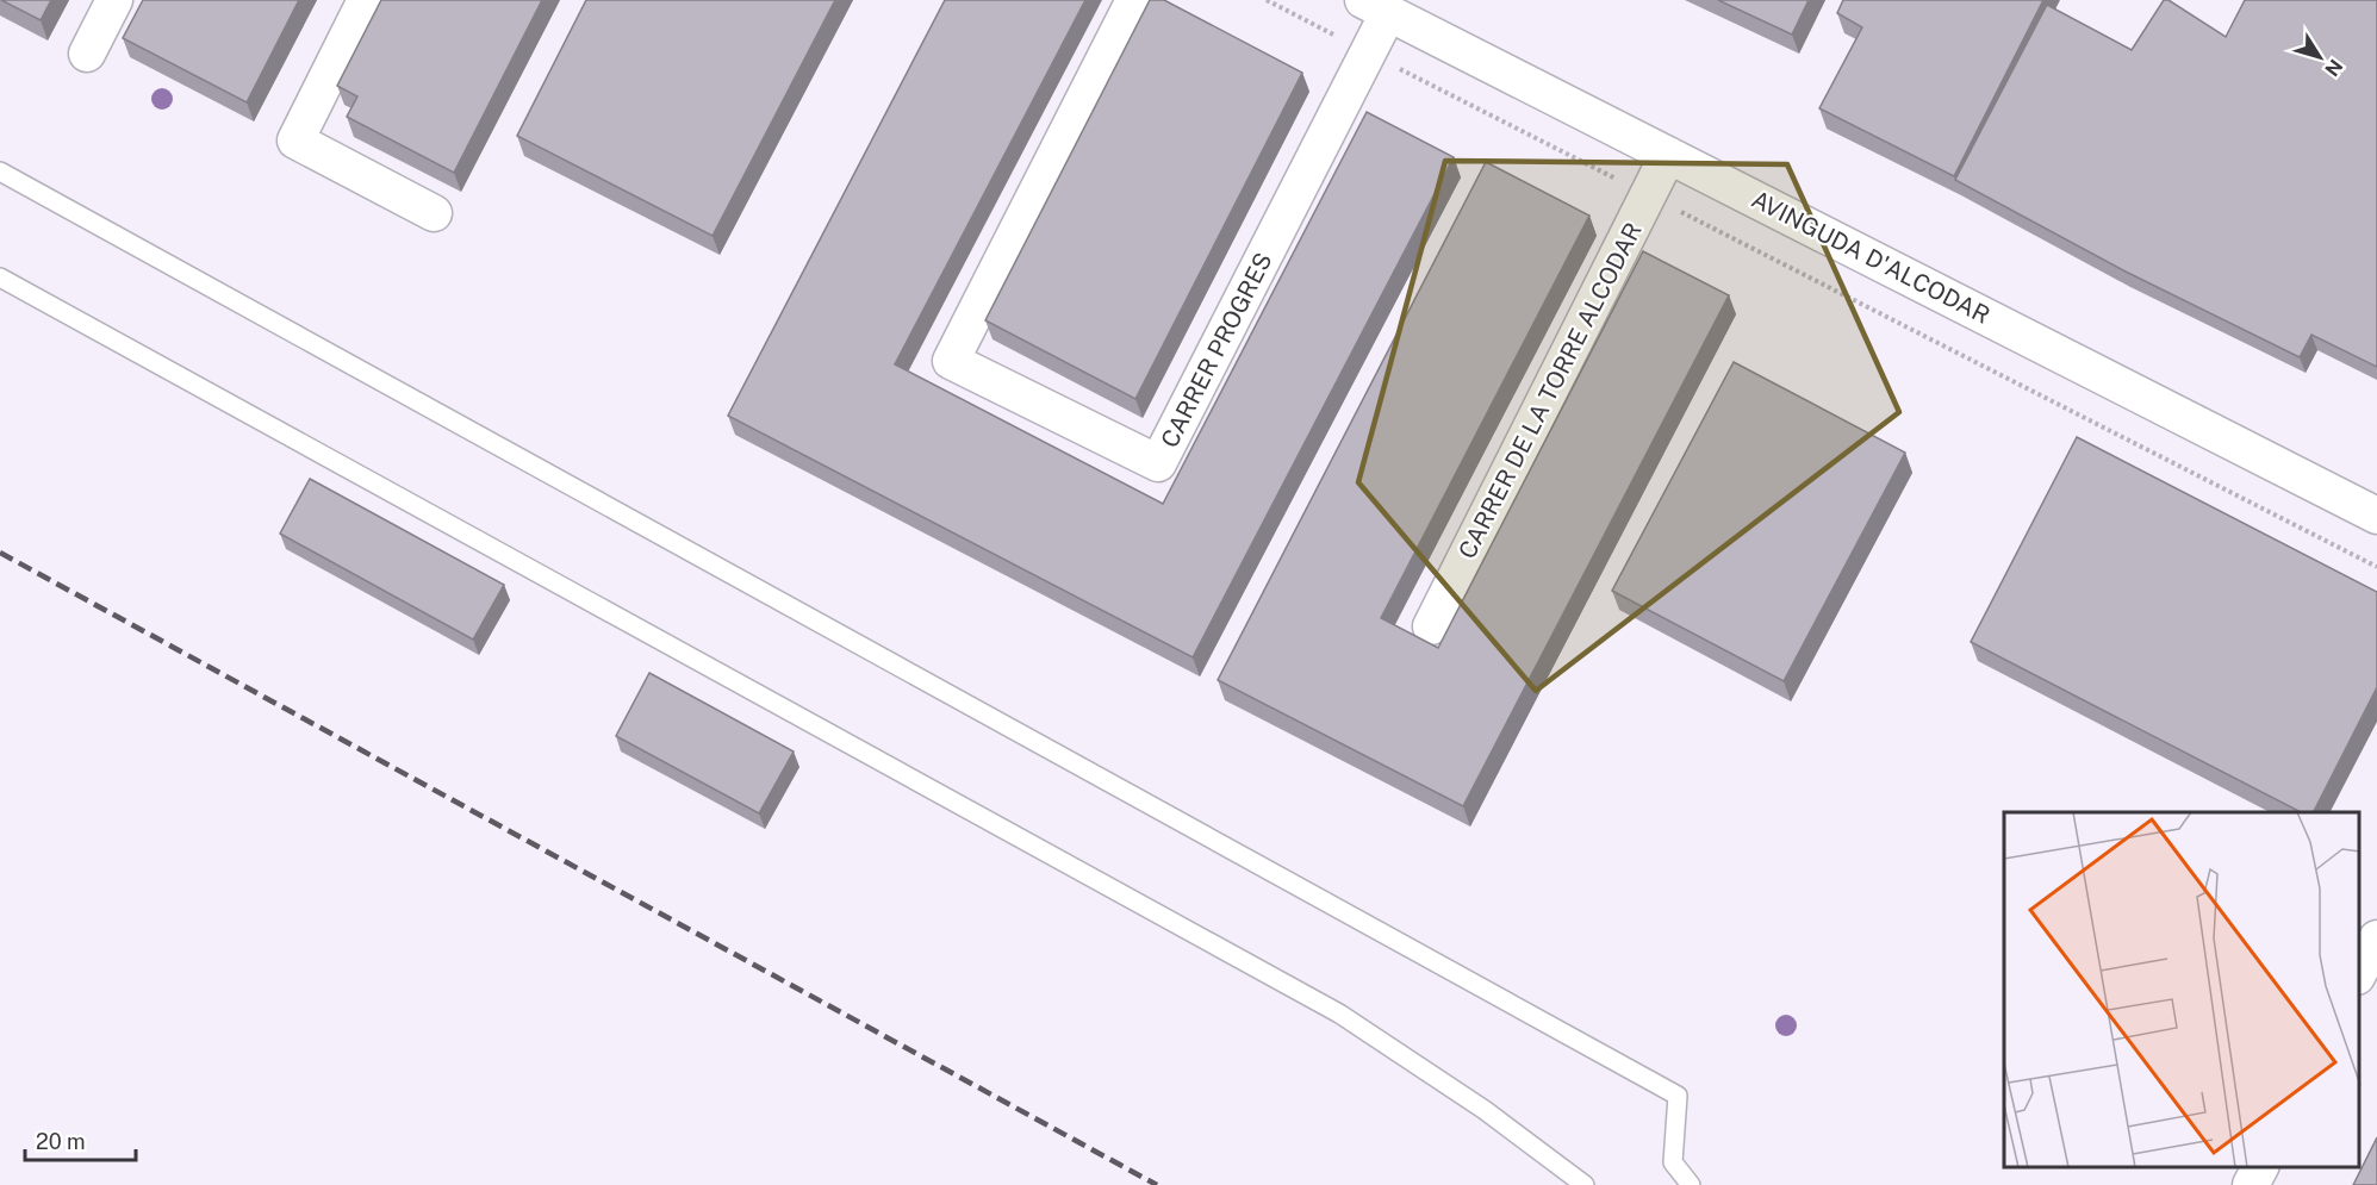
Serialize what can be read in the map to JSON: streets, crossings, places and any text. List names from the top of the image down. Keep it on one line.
{"streets":{"street":["AVINGUDA D'ALCODAR","CARRER PROGRES","CARRER DE LA TORRE ALCODAR"]},"crossings":[["AVINGUDA D'ALCODAR","CARRER PROGRES"],["AVINGUDA D'ALCODAR","CARRER DE LA TORRE ALCODAR"]],"scale_bar":"20 m","north":"bottom right"}
